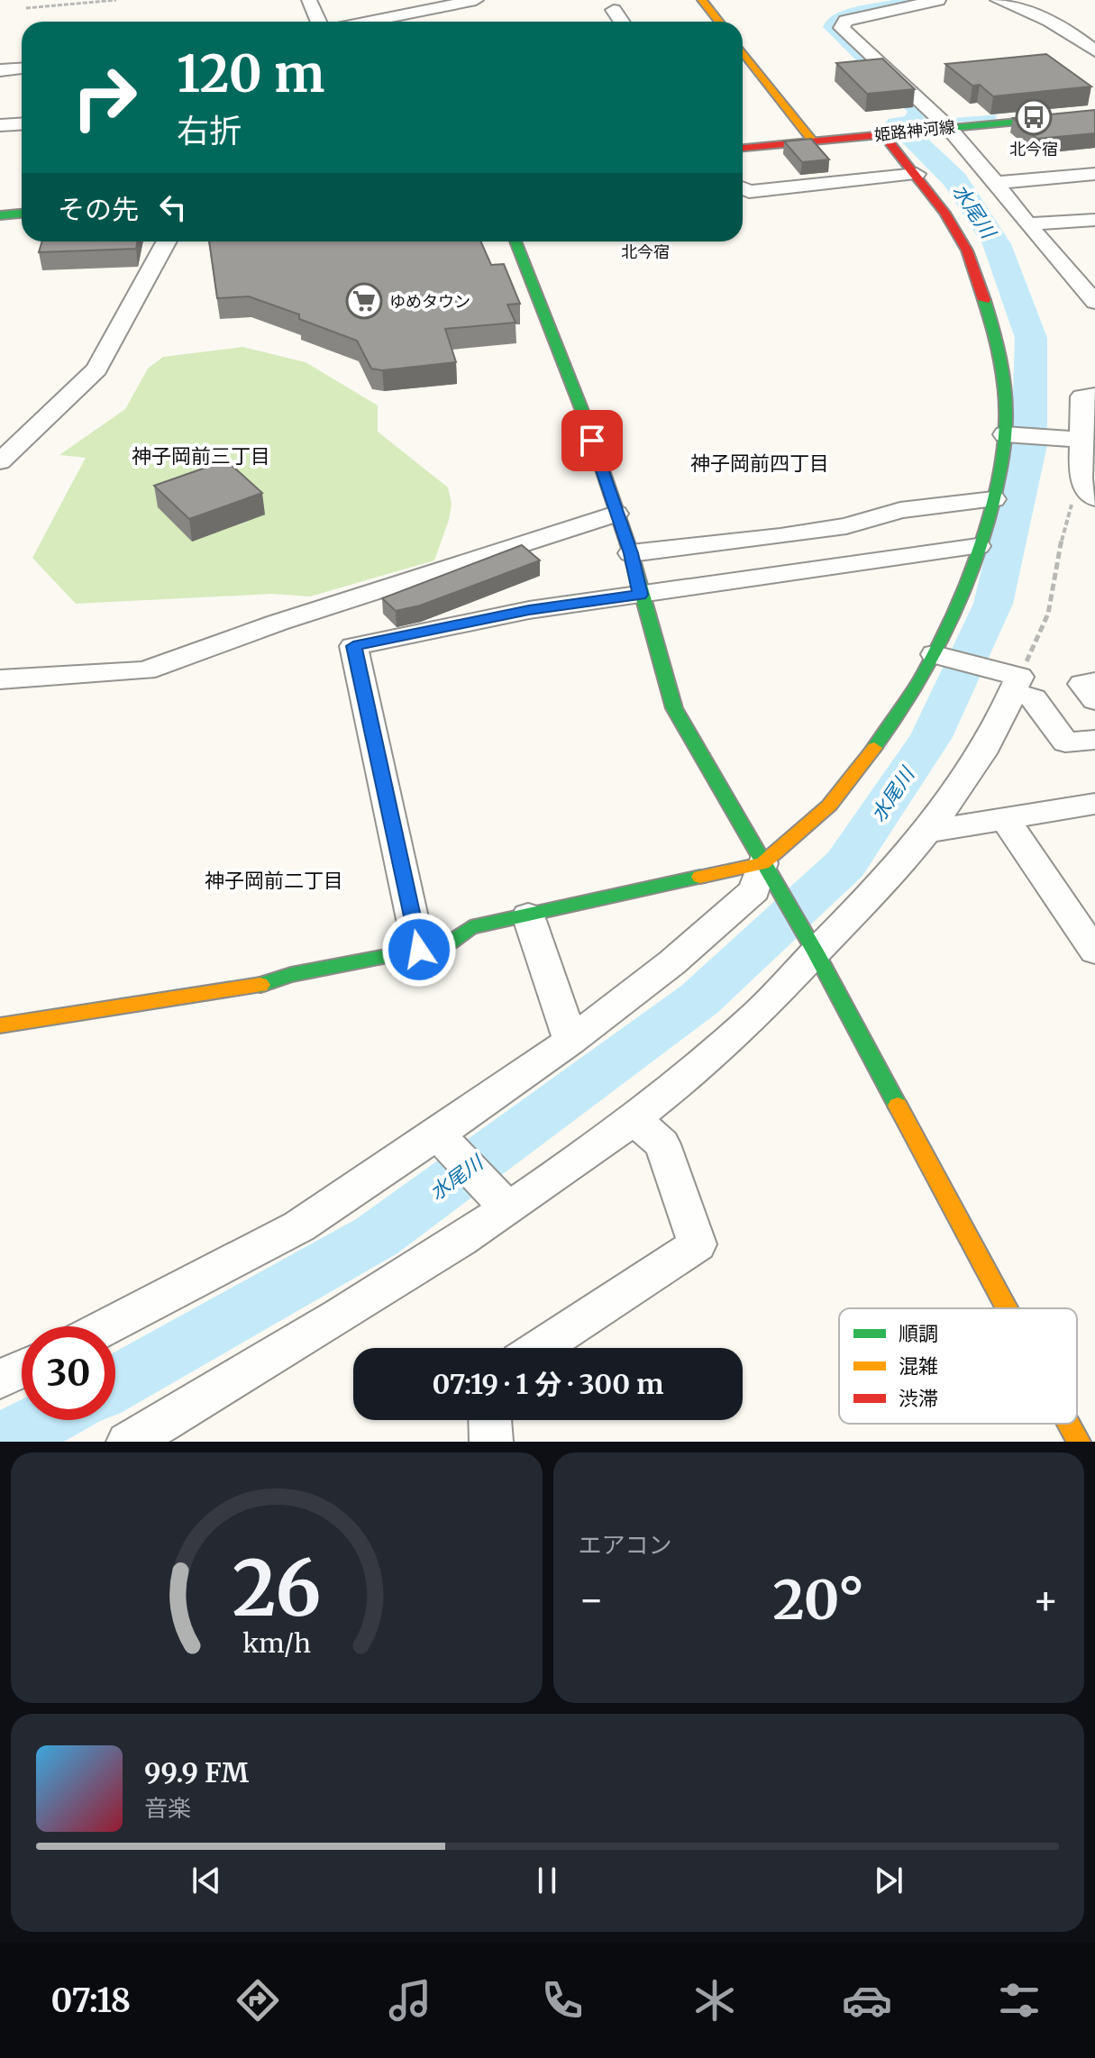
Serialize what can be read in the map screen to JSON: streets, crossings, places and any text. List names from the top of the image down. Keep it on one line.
{"streets":{"street":["姫路神河線"]},"districts":["北今宿","神子岡前三丁目","神子岡前四丁目","神子岡前二丁目"],"water":["水尾川"],"places":{"bus stop":["北今宿"],"supermarket":["ゆめタウン"]},"legend":["順調","混雑","渋滞"],"page":{"turn":["120 m","右折"],"then":"その先","limit":"30","trip":"07:19 · 1 分 · 300 m","tile":"エアコン","heat":["−","20°","+"],"song":["99.9 FM","音楽"],"tabs":"07:18","gauge":["26","km/h"]}}
